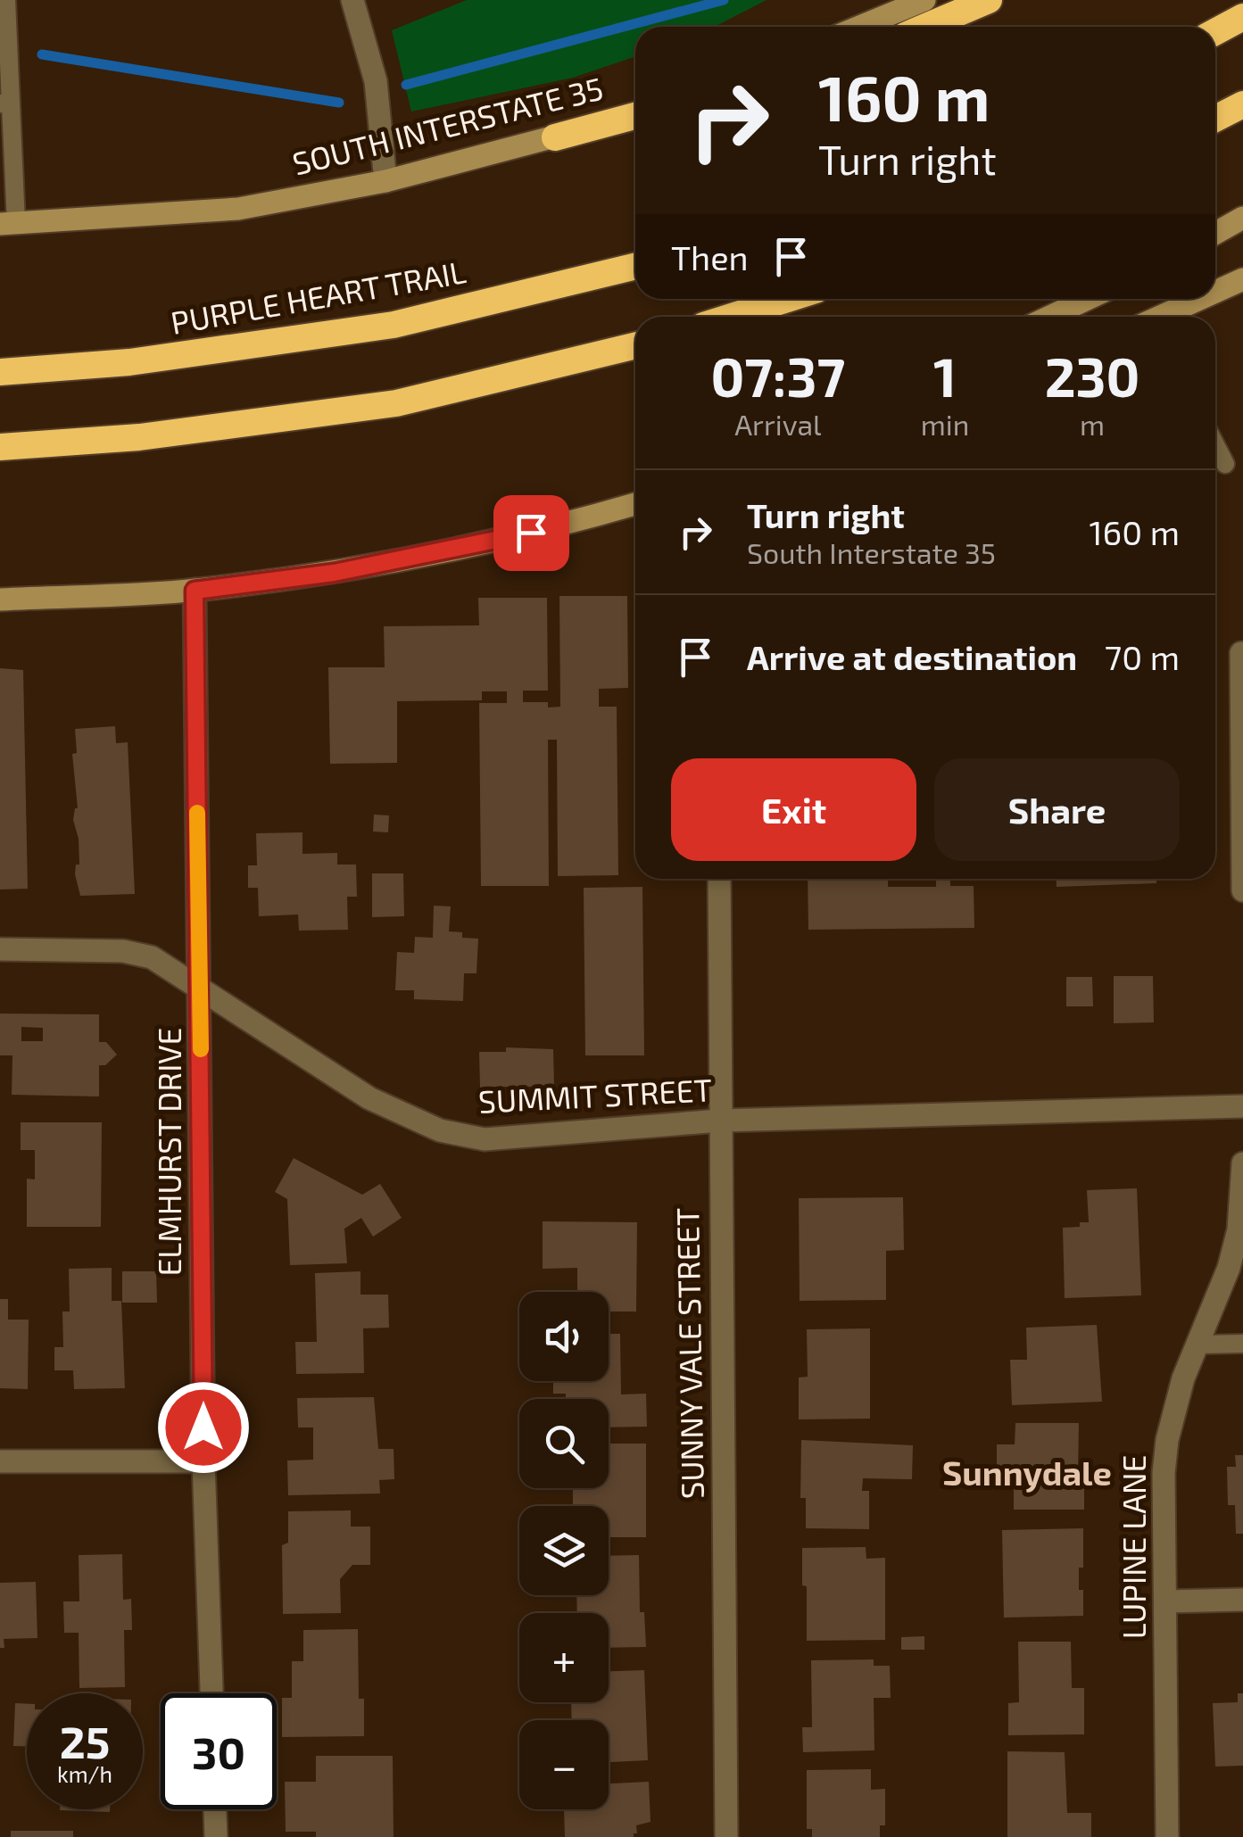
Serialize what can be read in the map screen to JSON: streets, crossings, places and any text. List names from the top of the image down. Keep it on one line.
{"streets":{"highway":["PURPLE HEART TRAIL"],"main road":["SOUTH INTERSTATE 35"],"street":["SUMMIT STREET","ELMHURST DRIVE","SUNNY VALE STREET","LUPINE LANE"]},"crossings":[["SUMMIT STREET","ELMHURST DRIVE"],["SUMMIT STREET","SUNNY VALE STREET"]],"districts":["Sunnydale"],"page":{"turn":["160 m","Turn right"],"then":"Then","eta":["07:37","Arrival","1","min","230","m"],"list":[{"name":"Turn right","note":"South Interstate 35","value":"160 m"},{"name":"Arrive at destination","value":"70 m"}],"buttons":["Exit","Share"],"map_buttons":["+","−"],"speed":"25 km/h","limit":"30"}}
